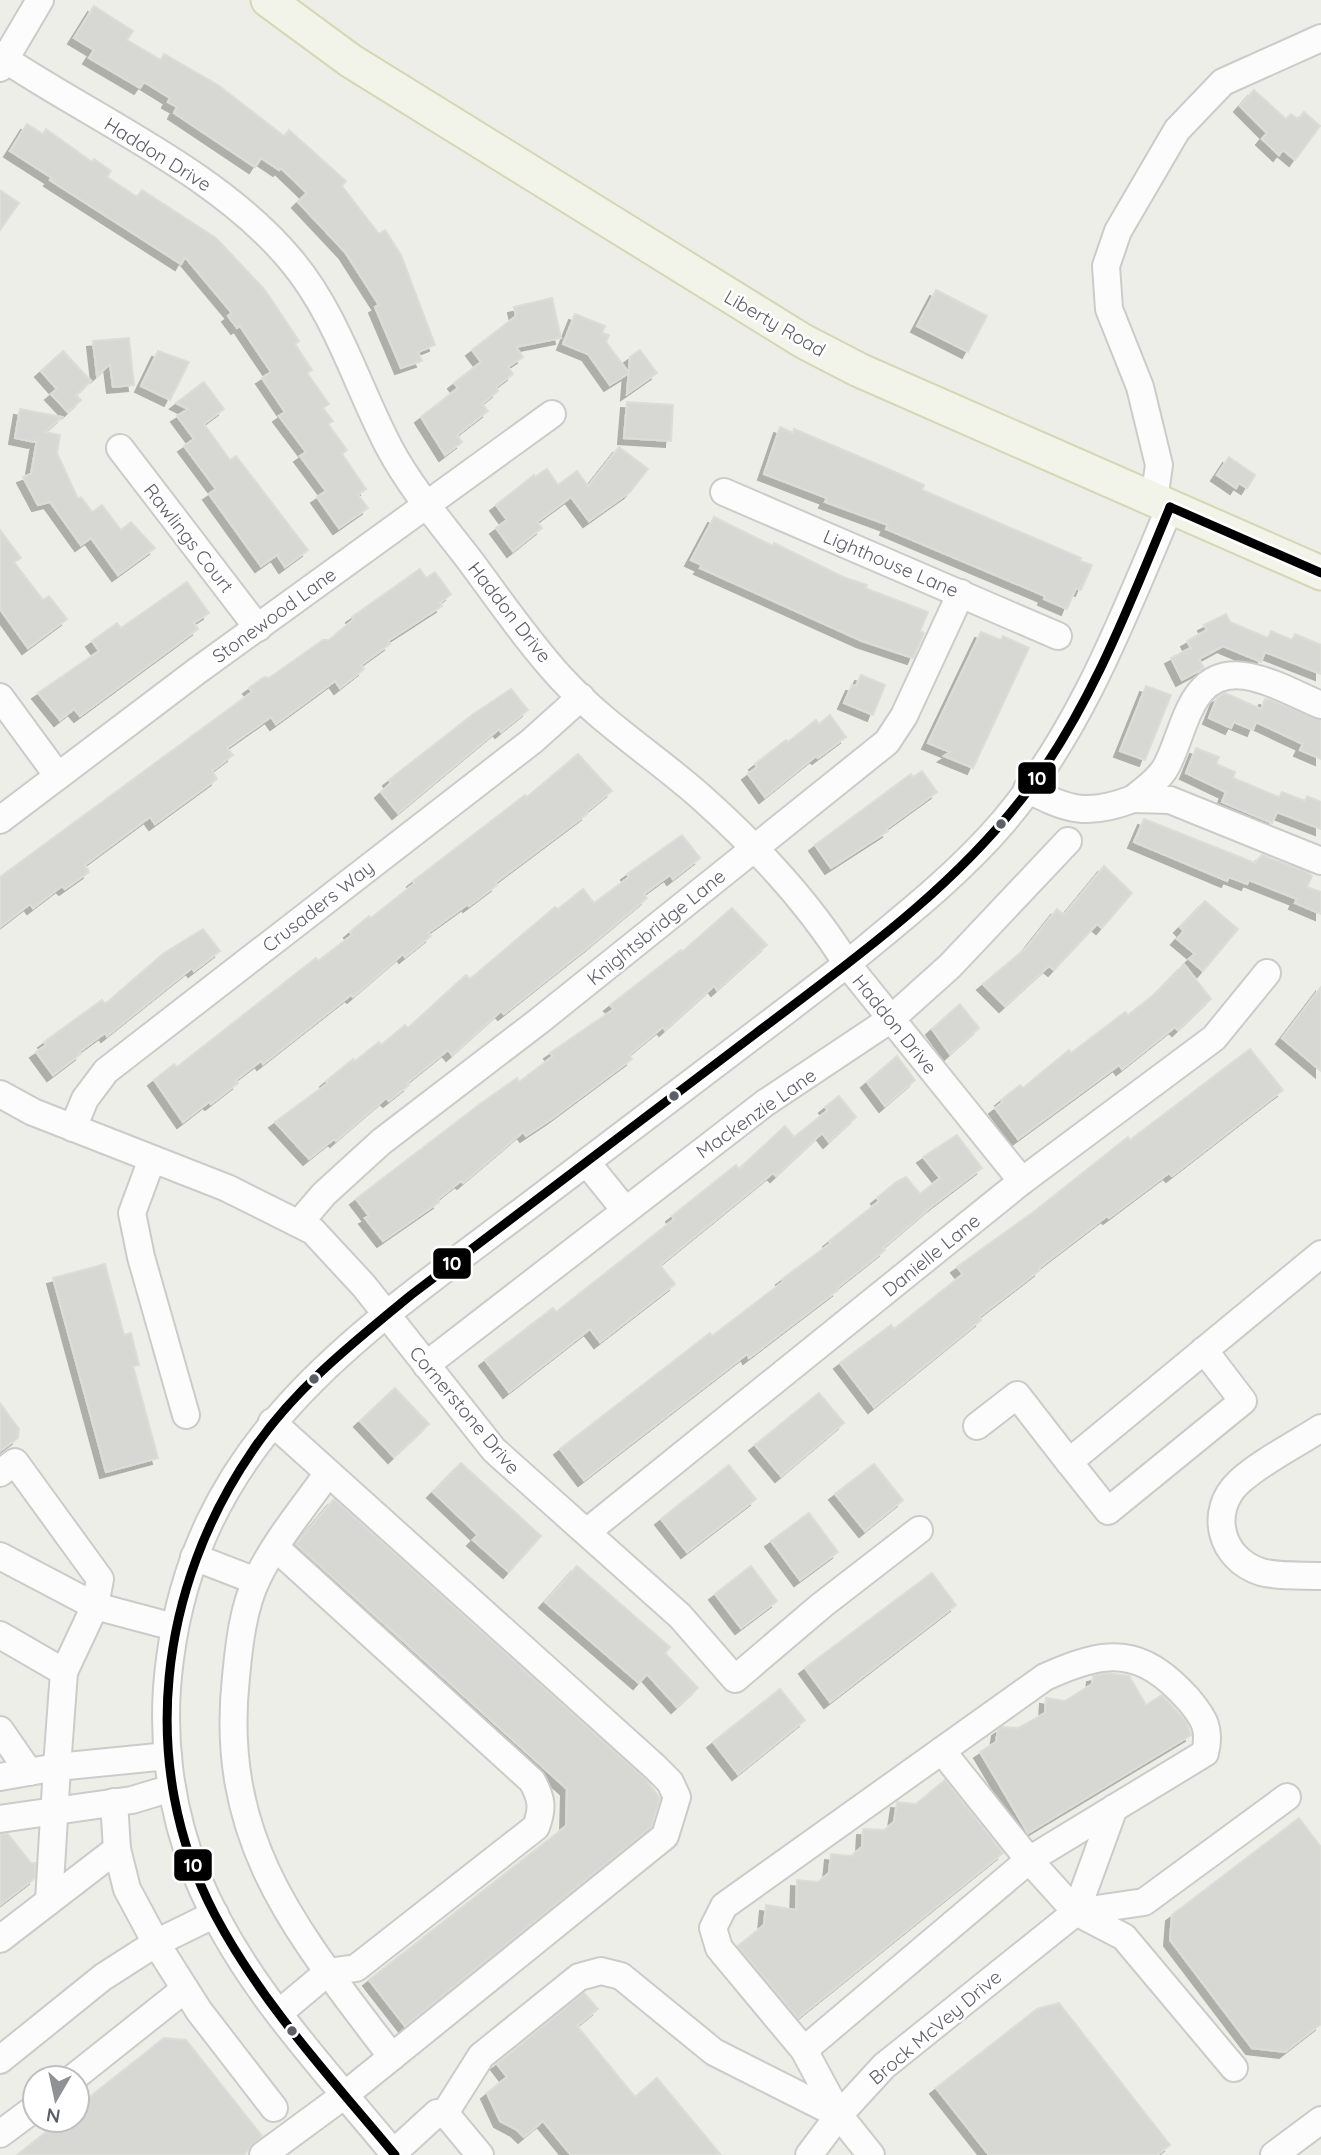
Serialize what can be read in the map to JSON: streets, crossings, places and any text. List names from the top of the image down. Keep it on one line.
{"streets":{"main road":["Liberty Road"],"street":["Haddon Drive","Rawlings Court","Lighthouse Lane","Stonewood Lane","Crusaders Way","Knightsbridge Lane","Mackenzie Lane","Danielle Lane","Cornerstone Drive","Brock McVey Drive"]},"crossings":[["Haddon Drive","Stonewood Lane"],["Haddon Drive","Crusaders Way"],["Haddon Drive","Knightsbridge Lane"],["Haddon Drive","Mackenzie Lane"],["Haddon Drive","Danielle Lane"],["Rawlings Court","Stonewood Lane"],["Lighthouse Lane","Knightsbridge Lane"],["Crusaders Way","Cornerstone Drive"],["Knightsbridge Lane","Cornerstone Drive"],["Mackenzie Lane","Cornerstone Drive"],["Danielle Lane","Cornerstone Drive"]],"lines":["transit line 10"],"north":"bottom"}
